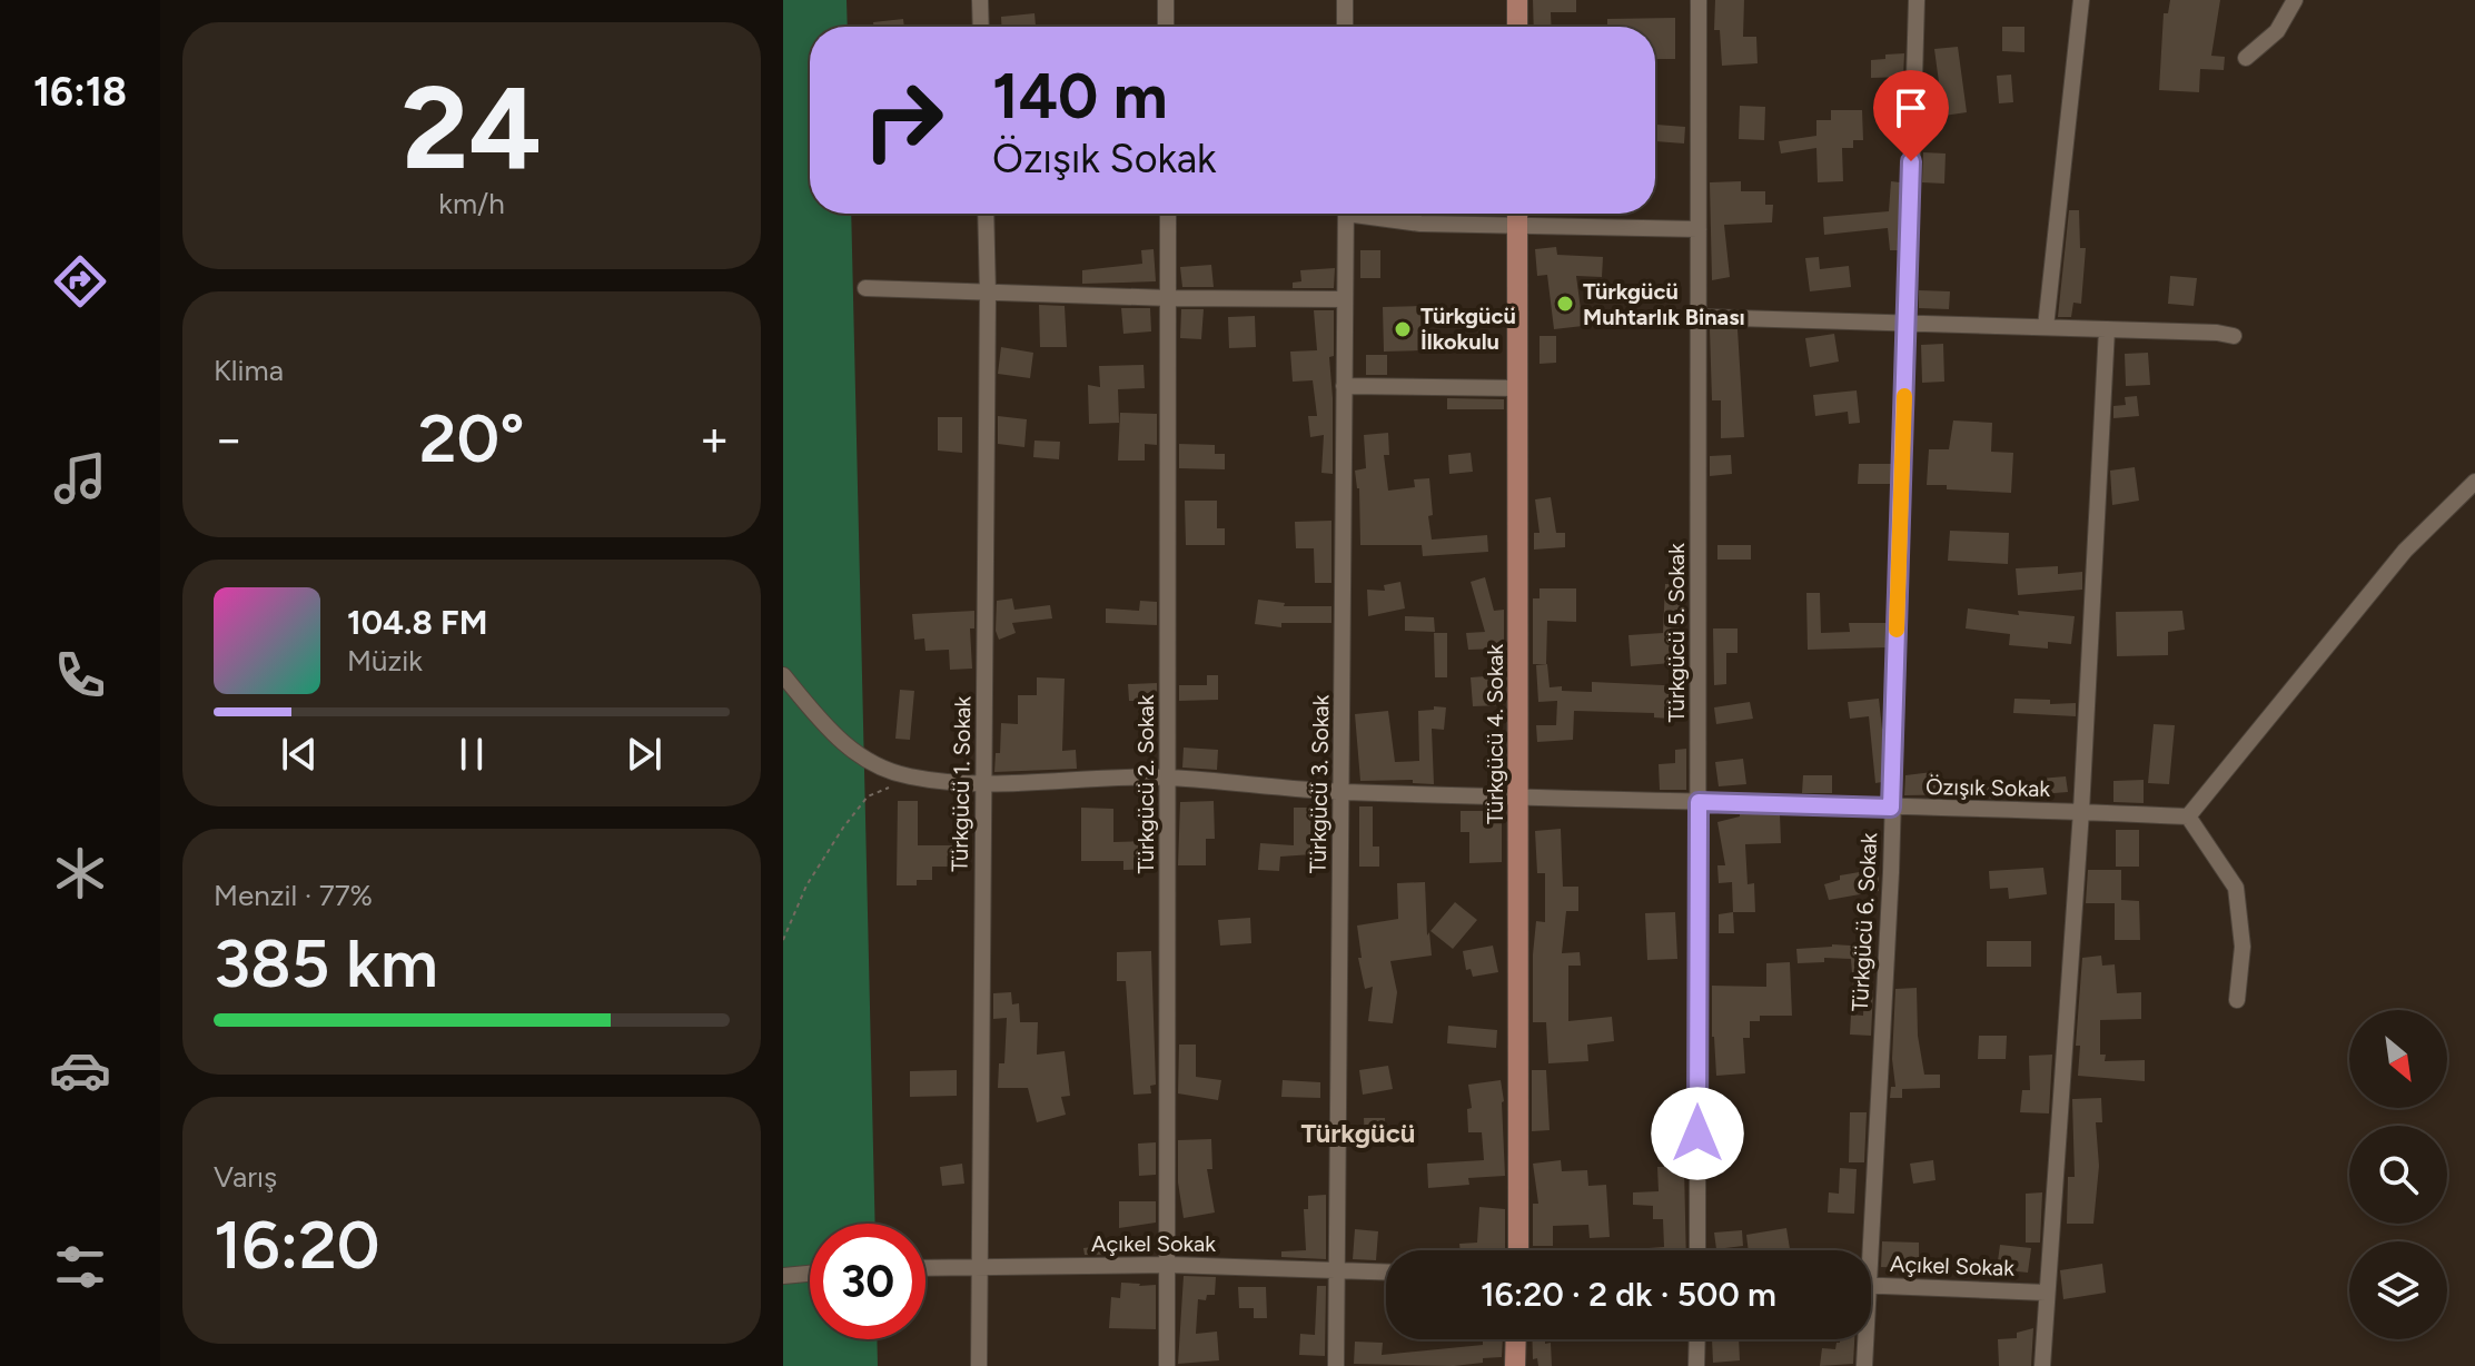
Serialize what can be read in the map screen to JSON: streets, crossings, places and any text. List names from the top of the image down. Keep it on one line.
{"streets":{"main road":["Türkgücü 4. Sokak"],"street":["Türkgücü 5. Sokak","Türkgücü 1. Sokak","Türkgücü 2. Sokak","Türkgücü 3. Sokak","Özışık Sokak","Türkgücü 6. Sokak","Açıkel Sokak"]},"crossings":[["Türkgücü 5. Sokak","Özışık Sokak"],["Türkgücü 4. Sokak","Özışık Sokak"],["Türkgücü 1. Sokak","Özışık Sokak"],["Türkgücü 1. Sokak","Açıkel Sokak"],["Türkgücü 2. Sokak","Özışık Sokak"],["Türkgücü 2. Sokak","Açıkel Sokak"],["Türkgücü 3. Sokak","Özışık Sokak"],["Türkgücü 3. Sokak","Açıkel Sokak"],["Özışık Sokak","Türkgücü 6. Sokak"]],"districts":["Türkgücü"],"places":["Türkgücü Muhtarlık Binası","Türkgücü İlkokulu"],"north":"bottom right","page":{"tabs":"16:18","tile":[["24","km/h"],"Klima",["Menzil · 77%","385 km"],["Varış","16:20"]],"turn":["140 m","Özışık Sokak"],"heat":["−","20°","+"],"song":["104.8 FM","Müzik"],"limit":"30","trip":"16:20 · 2 dk · 500 m"}}
